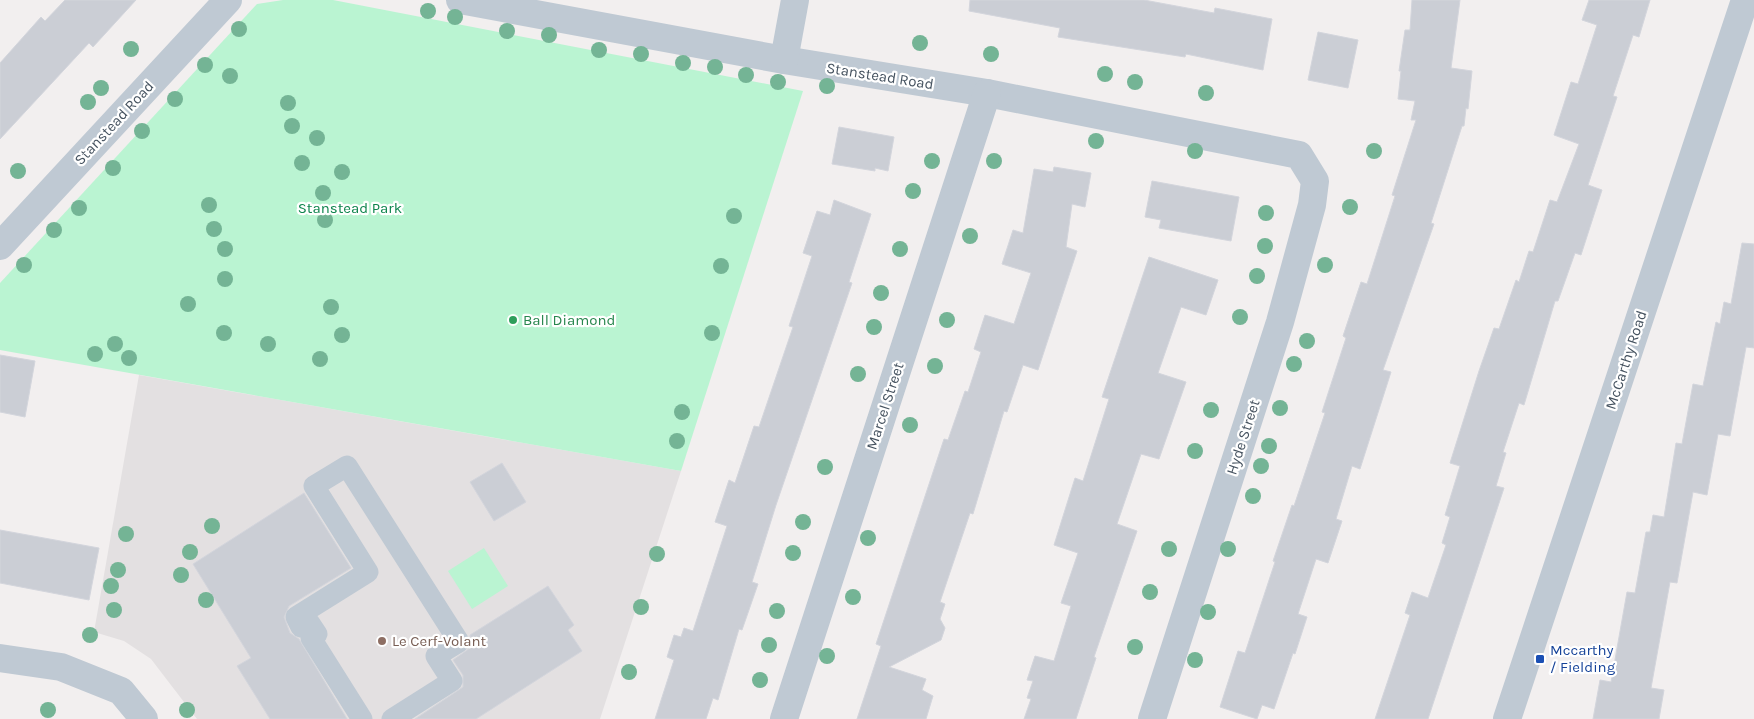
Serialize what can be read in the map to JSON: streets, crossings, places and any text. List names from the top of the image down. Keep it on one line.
{"streets":{"street":["Stanstead Road","McCarthy Road","Marcel Street","Hyde Street"]},"crossings":[["Stanstead Road","Marcel Street"],["Stanstead Road","Hyde Street"]],"parks":["Stanstead Park"],"places":{"other":["Ball Diamond","Le Cerf-Volant"],"transit":["Mccarthy / Fielding"]}}
